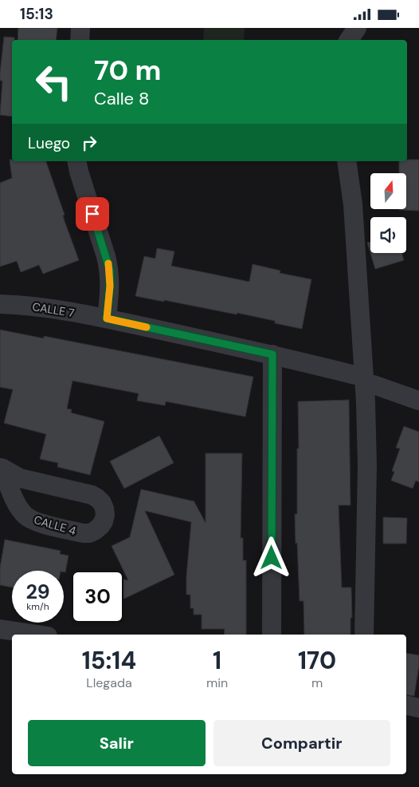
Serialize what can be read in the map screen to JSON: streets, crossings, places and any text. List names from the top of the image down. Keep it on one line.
{"streets":{"street":["CALLE 7","CALLE 4"]},"north":"top","page":{"status":"15:13","turn":["70 m","Calle 8"],"then":"Luego","speed":"29 km/h","limit":"30","eta":["15:14","Llegada","1","min","170","m"],"buttons":["Salir","Compartir"]}}
